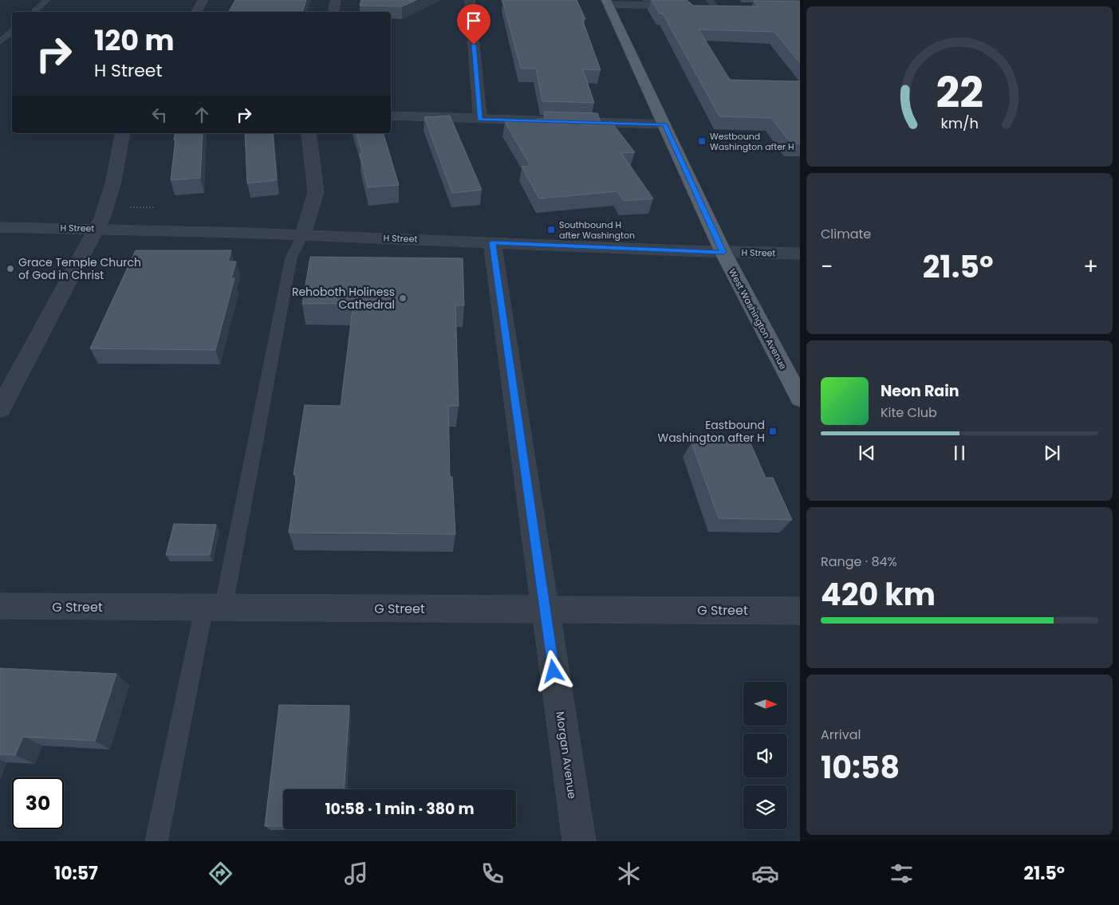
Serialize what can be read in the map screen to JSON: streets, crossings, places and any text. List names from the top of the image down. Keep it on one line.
{"streets":{"main road":["West Washington Avenue"],"street":["H Street","G Street","Morgan Avenue"]},"crossings":[["H Street","West Washington Avenue"],["H Street","Morgan Avenue"],["G Street","Morgan Avenue"]],"places":{"transit":["Westbound Washington after H","Southbound H after Washington","Eastbound Washington after H"],"other":["Grace Temple Church of God in Christ","Rehoboth Holiness Cathedral"]},"north":"right","page":{"turn":["120 m","H Street"],"tile":["Climate",["Range · 84%","420 km"],["Arrival","10:58"]],"heat":["−","21.5°","+"],"song":["Neon Rain","Kite Club"],"limit":"30","trip":"10:58 · 1 min · 380 m","tabs":["10:57","21.5°"],"gauge":["22","km/h"]}}
